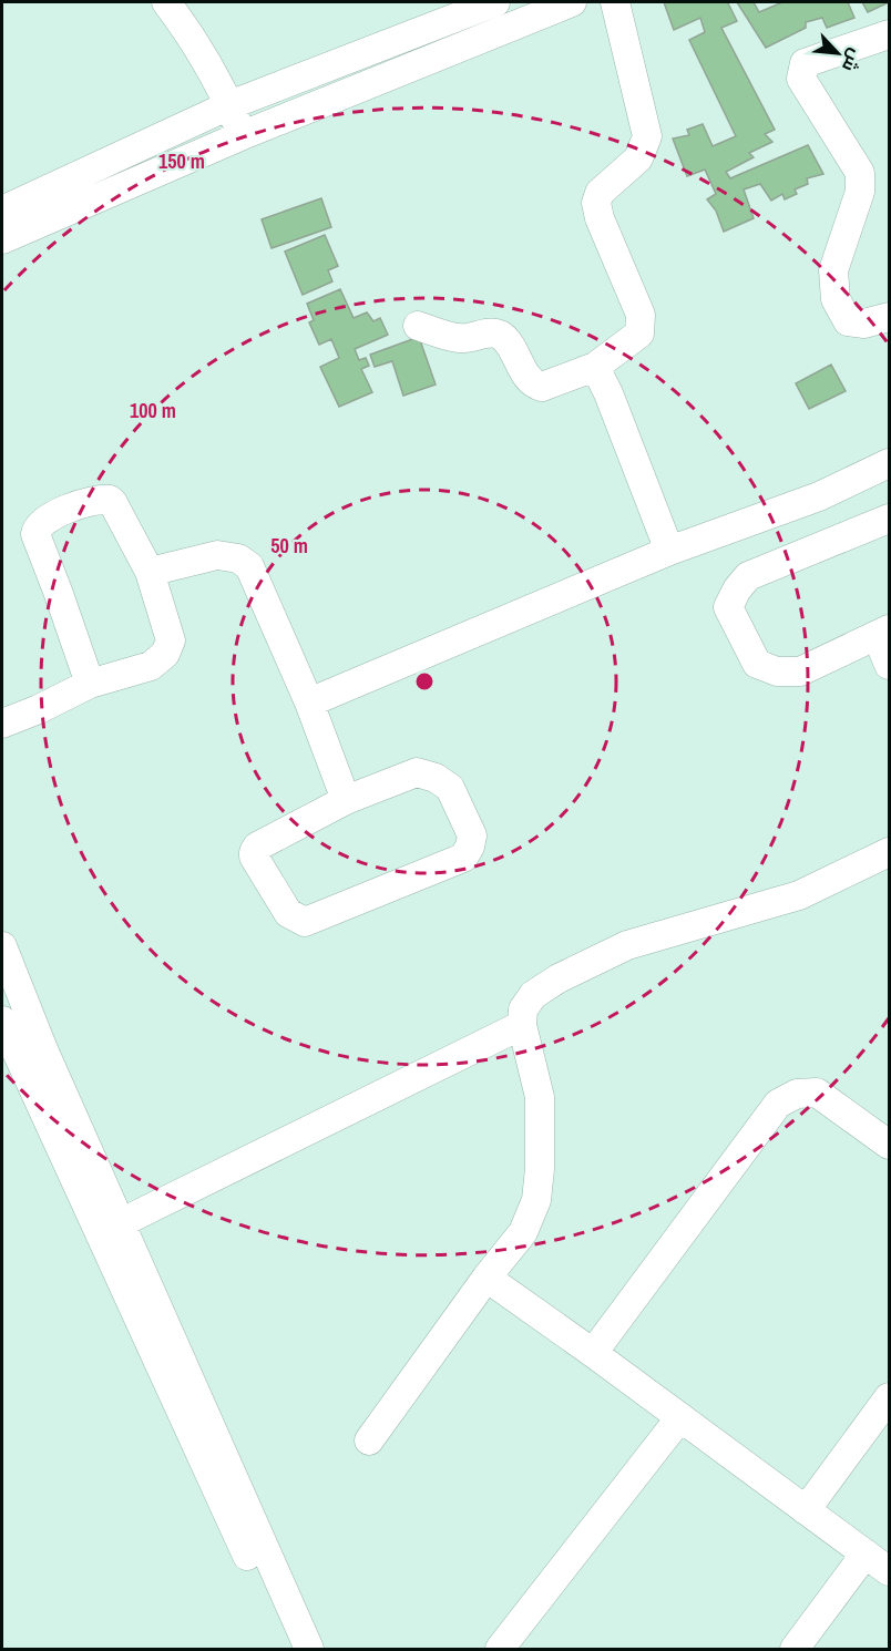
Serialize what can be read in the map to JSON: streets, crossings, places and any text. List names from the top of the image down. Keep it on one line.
{"north":"bottom right","rings":["150 m","100 m","50 m"]}
